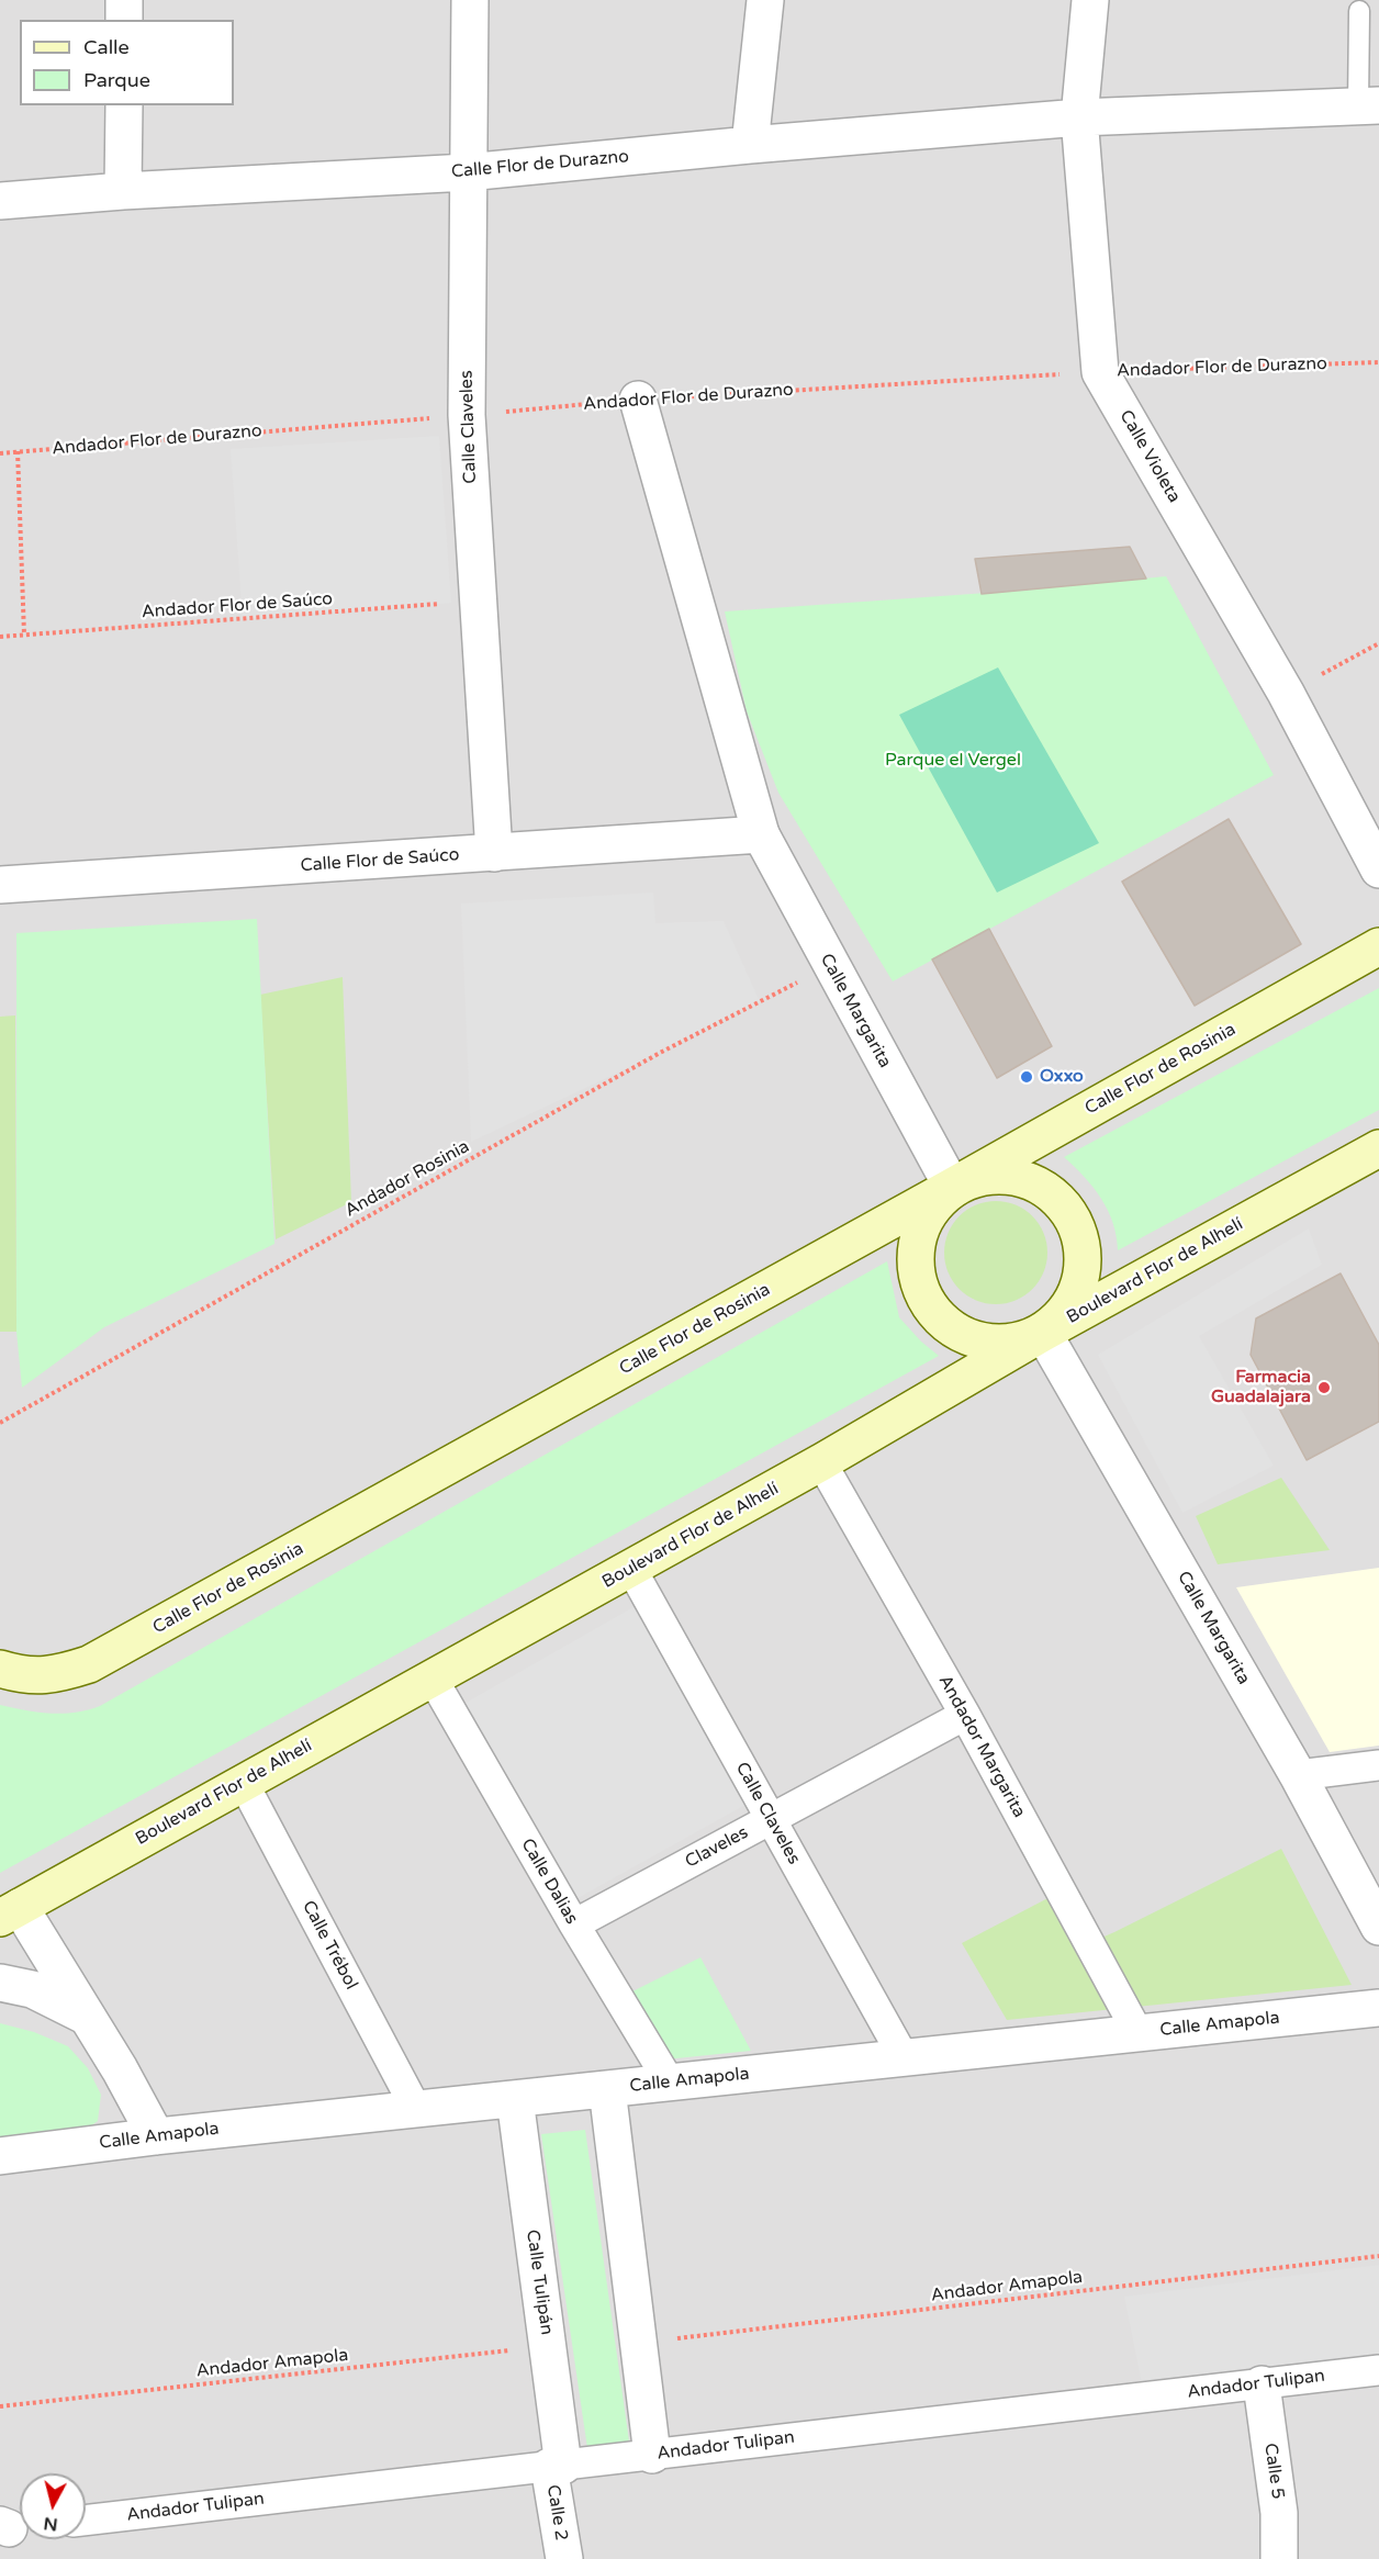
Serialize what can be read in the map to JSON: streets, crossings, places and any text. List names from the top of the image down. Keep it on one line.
{"streets":{"main road":["Calle Flor de Rosinia","Boulevard Flor de Alhelí"],"street":["Calle Flor de Durazno","Calle Claveles","Calle Violeta","Calle Flor de Saúco","Calle Margarita","Andador Margarita","Claveles","Calle Dalias","Calle Trébol","Calle Amapola","Calle Tulipán","Andador Tulipan","Calle 5","Calle 2"],"path":["Andador Flor de Durazno","Andador Flor de Saúco","Andador Rosinia","Andador Amapola"]},"crossings":[["Calle Flor de Durazno","Calle Claveles"],["Calle Flor de Durazno","Calle Violeta"],["Andador Flor de Durazno","Calle Claveles"],["Andador Flor de Durazno","Calle Violeta"],["Andador Flor de Durazno","Calle Margarita"],["Calle Claveles","Andador Flor de Saúco"],["Calle Claveles","Calle Flor de Saúco"],["Calle Claveles","Boulevard Flor de Alhelí"],["Calle Claveles","Claveles"],["Calle Claveles","Calle Amapola"],["Calle Flor de Saúco","Calle Margarita"],["Calle Margarita","Calle Flor de Rosinia"],["Calle Margarita","Andador Rosinia"],["Calle Margarita","Boulevard Flor de Alhelí"],["Calle Flor de Rosinia","Boulevard Flor de Alhelí"],["Boulevard Flor de Alhelí","Andador Margarita"],["Boulevard Flor de Alhelí","Calle Dalias"],["Boulevard Flor de Alhelí","Calle Trébol"],["Andador Margarita","Claveles"],["Andador Margarita","Calle Amapola"],["Claveles","Calle Dalias"],["Calle Dalias","Calle Amapola"],["Calle Trébol","Calle Amapola"],["Calle Amapola","Calle Tulipán"],["Calle Tulipán","Andador Amapola"],["Calle Tulipán","Andador Tulipan"],["Calle Tulipán","Calle 2"],["Andador Tulipan","Calle 5"],["Andador Tulipan","Calle 2"]],"parks":["Parque el Vergel"],"places":["Oxxo","Farmacia Guadalajara"],"legend":["Calle","Parque"],"north":"bottom"}
